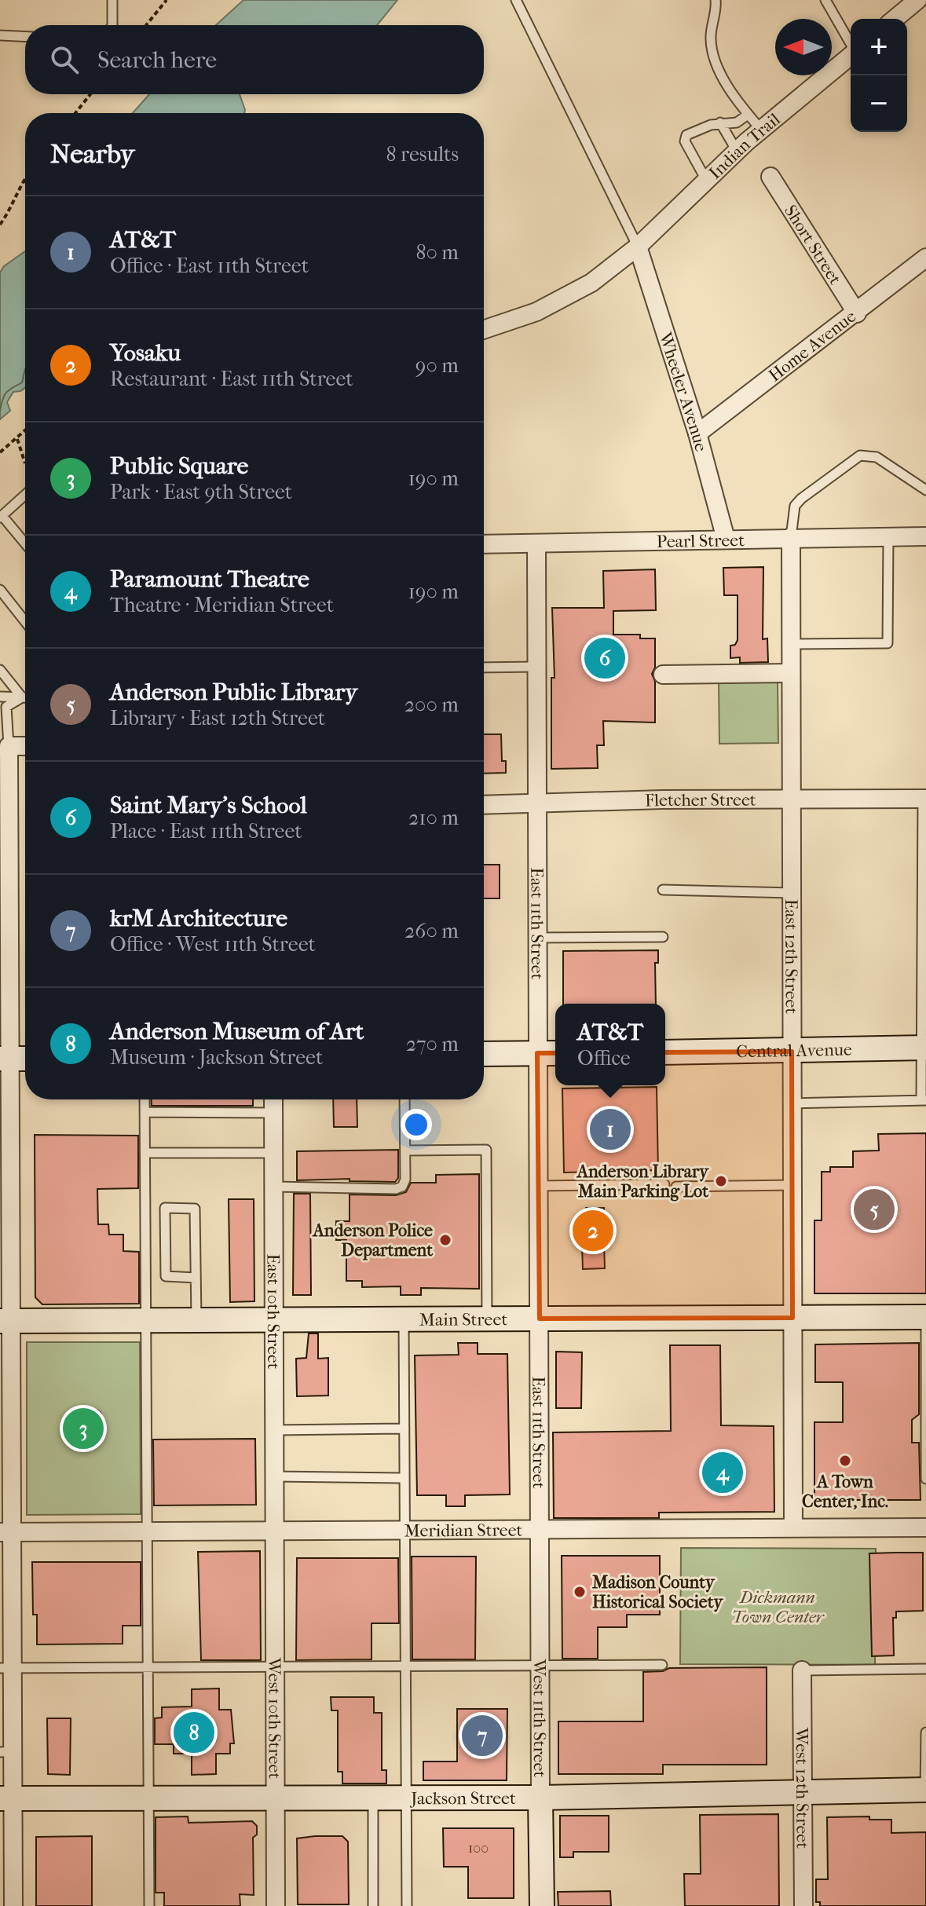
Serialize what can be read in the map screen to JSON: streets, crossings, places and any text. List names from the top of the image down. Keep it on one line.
{"streets":{"street":["Indian Trail","Short Street","Home Avenue","Wheeler Avenue","Pearl Street","Fletcher Street","East 11th Street","East 12th Street","Central Avenue","East 10th Street","Main Street","Meridian Street","West 11th Street","West 10th Street","West 12th Street","Jackson Street"]},"crossings":[["Indian Trail","Wheeler Avenue"],["Short Street","Home Avenue"],["Home Avenue","Wheeler Avenue"],["Wheeler Avenue","Pearl Street"],["Pearl Street","East 11th Street"],["Pearl Street","East 12th Street"],["Fletcher Street","East 11th Street"],["Fletcher Street","East 12th Street"],["East 11th Street","Main Street"],["East 11th Street","Meridian Street"],["East 11th Street","West 11th Street"],["East 12th Street","Central Avenue"],["East 12th Street","Main Street"],["East 12th Street","Meridian Street"],["East 10th Street","Main Street"],["East 10th Street","Meridian Street"],["East 10th Street","West 10th Street"],["Meridian Street","West 11th Street"],["Meridian Street","West 10th Street"],["West 11th Street","Jackson Street"],["West 10th Street","Jackson Street"],["West 12th Street","Jackson Street"]],"parks":["Dickmann Town Center"],"places":["Anderson Library Main Parking Lot","Anderson Police Department","A Town Center, Inc.","Madison County Historical Society"],"house_numbers":["100"],"north":"left","page":{"map_buttons":["+","−"],"search":"Search here","heading":["Nearby","8 results"],"list":[{"mark":"1","name":"AT&T","note":"Office · East 11th Street","value":"80 m"},{"mark":"2","name":"Yosaku","note":"Restaurant · East 11th Street","value":"90 m"},{"mark":"3","name":"Public Square","note":"Park · East 9th Street","value":"190 m"},{"mark":"4","name":"Paramount Theatre","note":"Theatre · Meridian Street","value":"190 m"},{"mark":"5","name":"Anderson Public Library","note":"Library · East 12th Street","value":"200 m"},{"mark":"6","name":"Saint Mary's School","note":"Place · East 11th Street","value":"210 m"},{"mark":"7","name":"krM Architecture","note":"Office · West 11th Street","value":"260 m"},{"mark":"8","name":"Anderson Museum of Art","note":"Museum · Jackson Street","value":"270 m"}],"pins":["6","1","5","2","3","4","8","7"],"popup":["AT&T","Office"]}}
